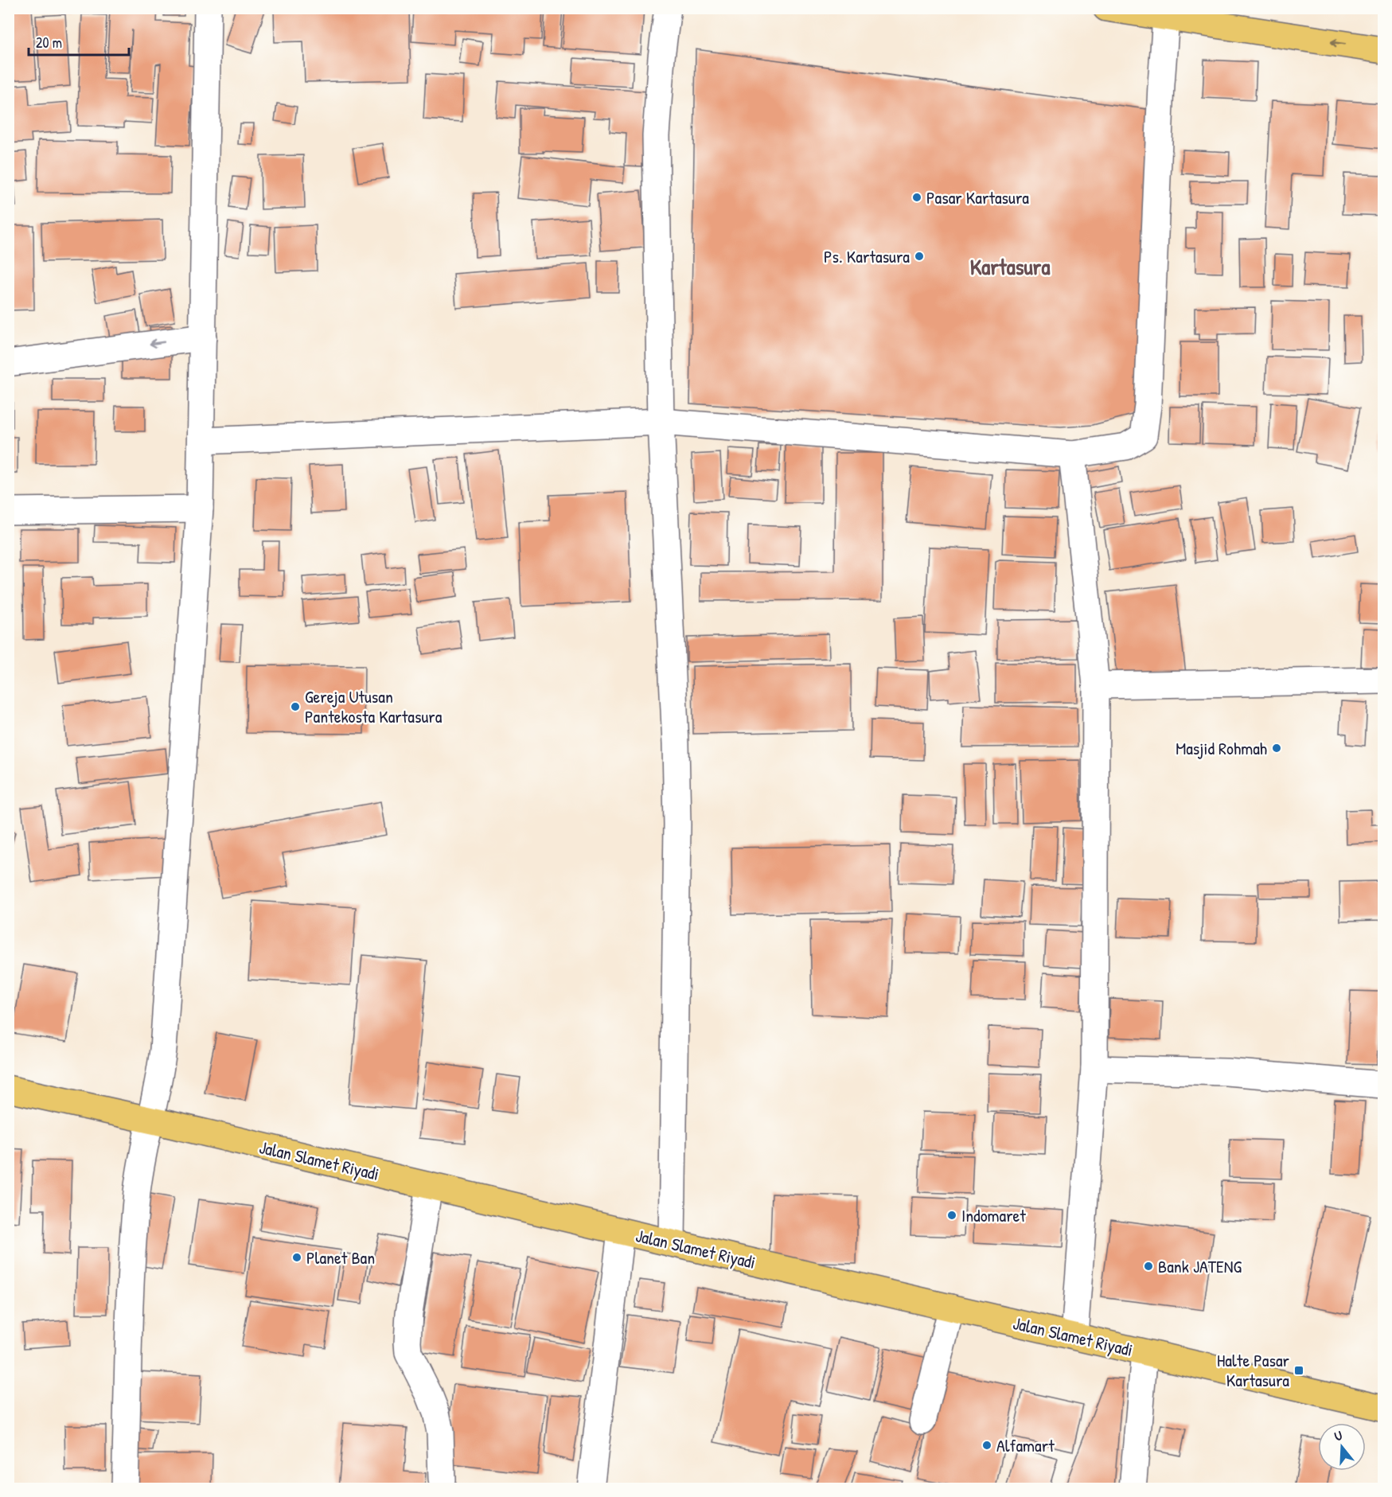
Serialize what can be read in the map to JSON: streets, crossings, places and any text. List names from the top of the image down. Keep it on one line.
{"streets":{"main road":["Jalan Slamet Riyadi"]},"districts":["Kartasura"],"places":{"other":["Pasar Kartasura","Ps. Kartasura","Gereja Utusan Pantekosta Kartasura","Masjid Rohmah","Indomaret","Planet Ban","Bank JATENG","Alfamart"],"transit":["Halte Pasar Kartasura"]},"scale_bar":"20 m","north":"top"}
